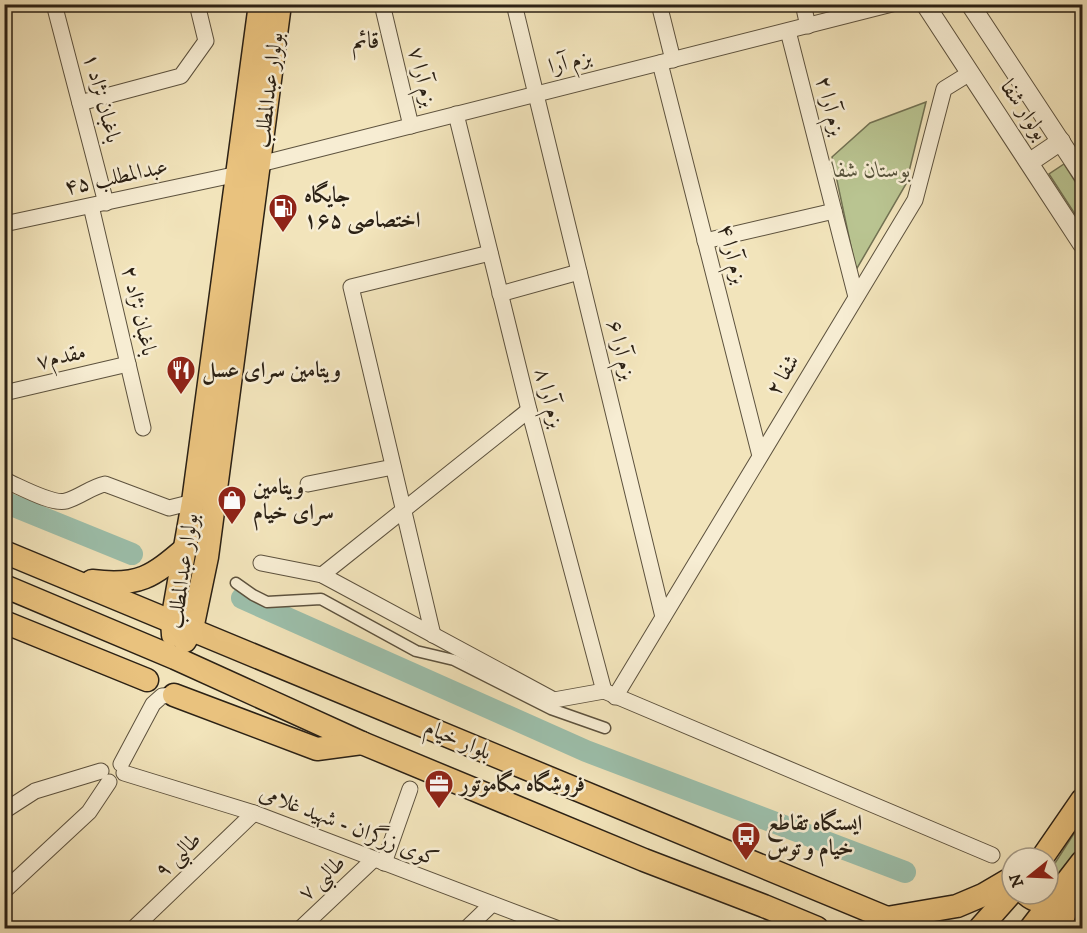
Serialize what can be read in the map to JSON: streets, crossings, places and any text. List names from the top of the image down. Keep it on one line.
{"streets":{"main road":["بولوار عبدالمطلب","بلوار خیام"],"street":["بزم آرا","بزم آرا ۷","باغبان نژاد ۱","بزم آرا ۲","بولوار شفا","عبدالمطلب ۴۵","بزم آرا ۴","باغبان نژاد ۲","بزم آرا ۶","مقدم۷","شفا ۲","بزم آرا ۸","کوی زرگران - شهید غلامی","طالبی ۹","طالبی ۷"]},"crossings":[["بزم آرا","بزم آرا ۷"],["بزم آرا","بولوار عبدالمطلب"],["بزم آرا","بزم آرا ۲"],["بزم آرا","عبدالمطلب ۴۵"],["بزم آرا","بزم آرا ۴"],["بزم آرا","بزم آرا ۶"],["بزم آرا","بزم آرا ۸"],["بولوار عبدالمطلب","عبدالمطلب ۴۵"],["بولوار عبدالمطلب","بلوار خیام"],["باغبان نژاد ۱","عبدالمطلب ۴۵"],["باغبان نژاد ۱","باغبان نژاد ۲"],["بزم آرا ۲","شفا ۲"],["بولوار شفا","شفا ۲"],["عبدالمطلب ۴۵","باغبان نژاد ۲"],["بزم آرا ۴","شفا ۲"],["باغبان نژاد ۲","مقدم۷"],["بزم آرا ۶","شفا ۲"],["شفا ۲","بزم آرا ۸"],["کوی زرگران - شهید غلامی","طالبی ۹"],["کوی زرگران - شهید غلامی","طالبی ۷"]],"districts":["قائم"],"parks":["بوستان شفا"],"places":{"fuel station":["جایگاه اختصاصی ۱۶۵"],"restaurant":["ویتامین سرای عسل"],"shop":["ویتامین سرای خیام"],"office":["فروشگاه مگاموتور"],"bus stop":["ایستگاه تقاطع خیام و توس"]},"north":"left"}
